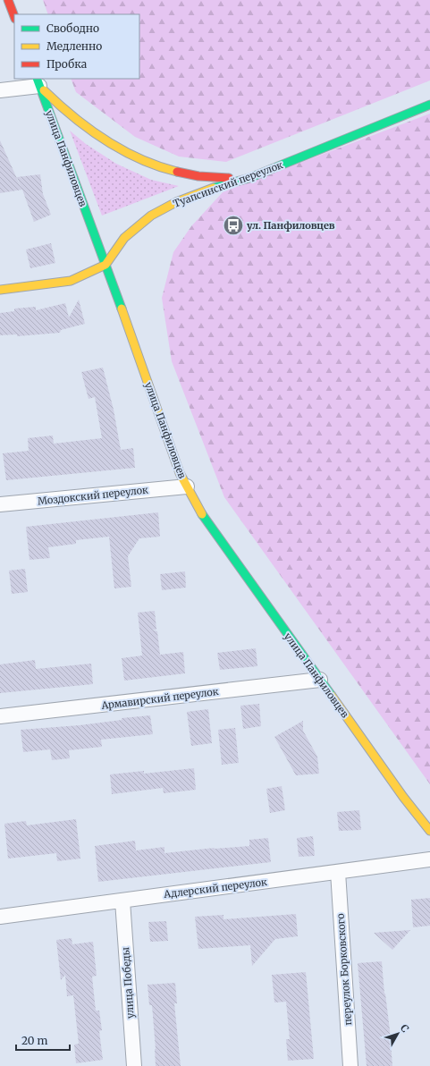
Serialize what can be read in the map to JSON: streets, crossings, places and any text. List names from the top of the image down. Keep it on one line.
{"streets":{"street":["улица Панфиловцев","Туапсинский переулок","Моздокский переулок","Армавирский переулок","Адлерский переулок","переулок Борковского","улица Победы"]},"crossings":[["улица Панфиловцев","Туапсинский переулок"],["улица Панфиловцев","Моздокский переулок"],["улица Панфиловцев","Армавирский переулок"],["Адлерский переулок","переулок Борковского"],["Адлерский переулок","улица Победы"]],"places":{"bus stop":["ул. Панфиловцев"]},"legend":["Свободно","Медленно","Пробка"],"scale_bar":"20 m","north":"top right"}
